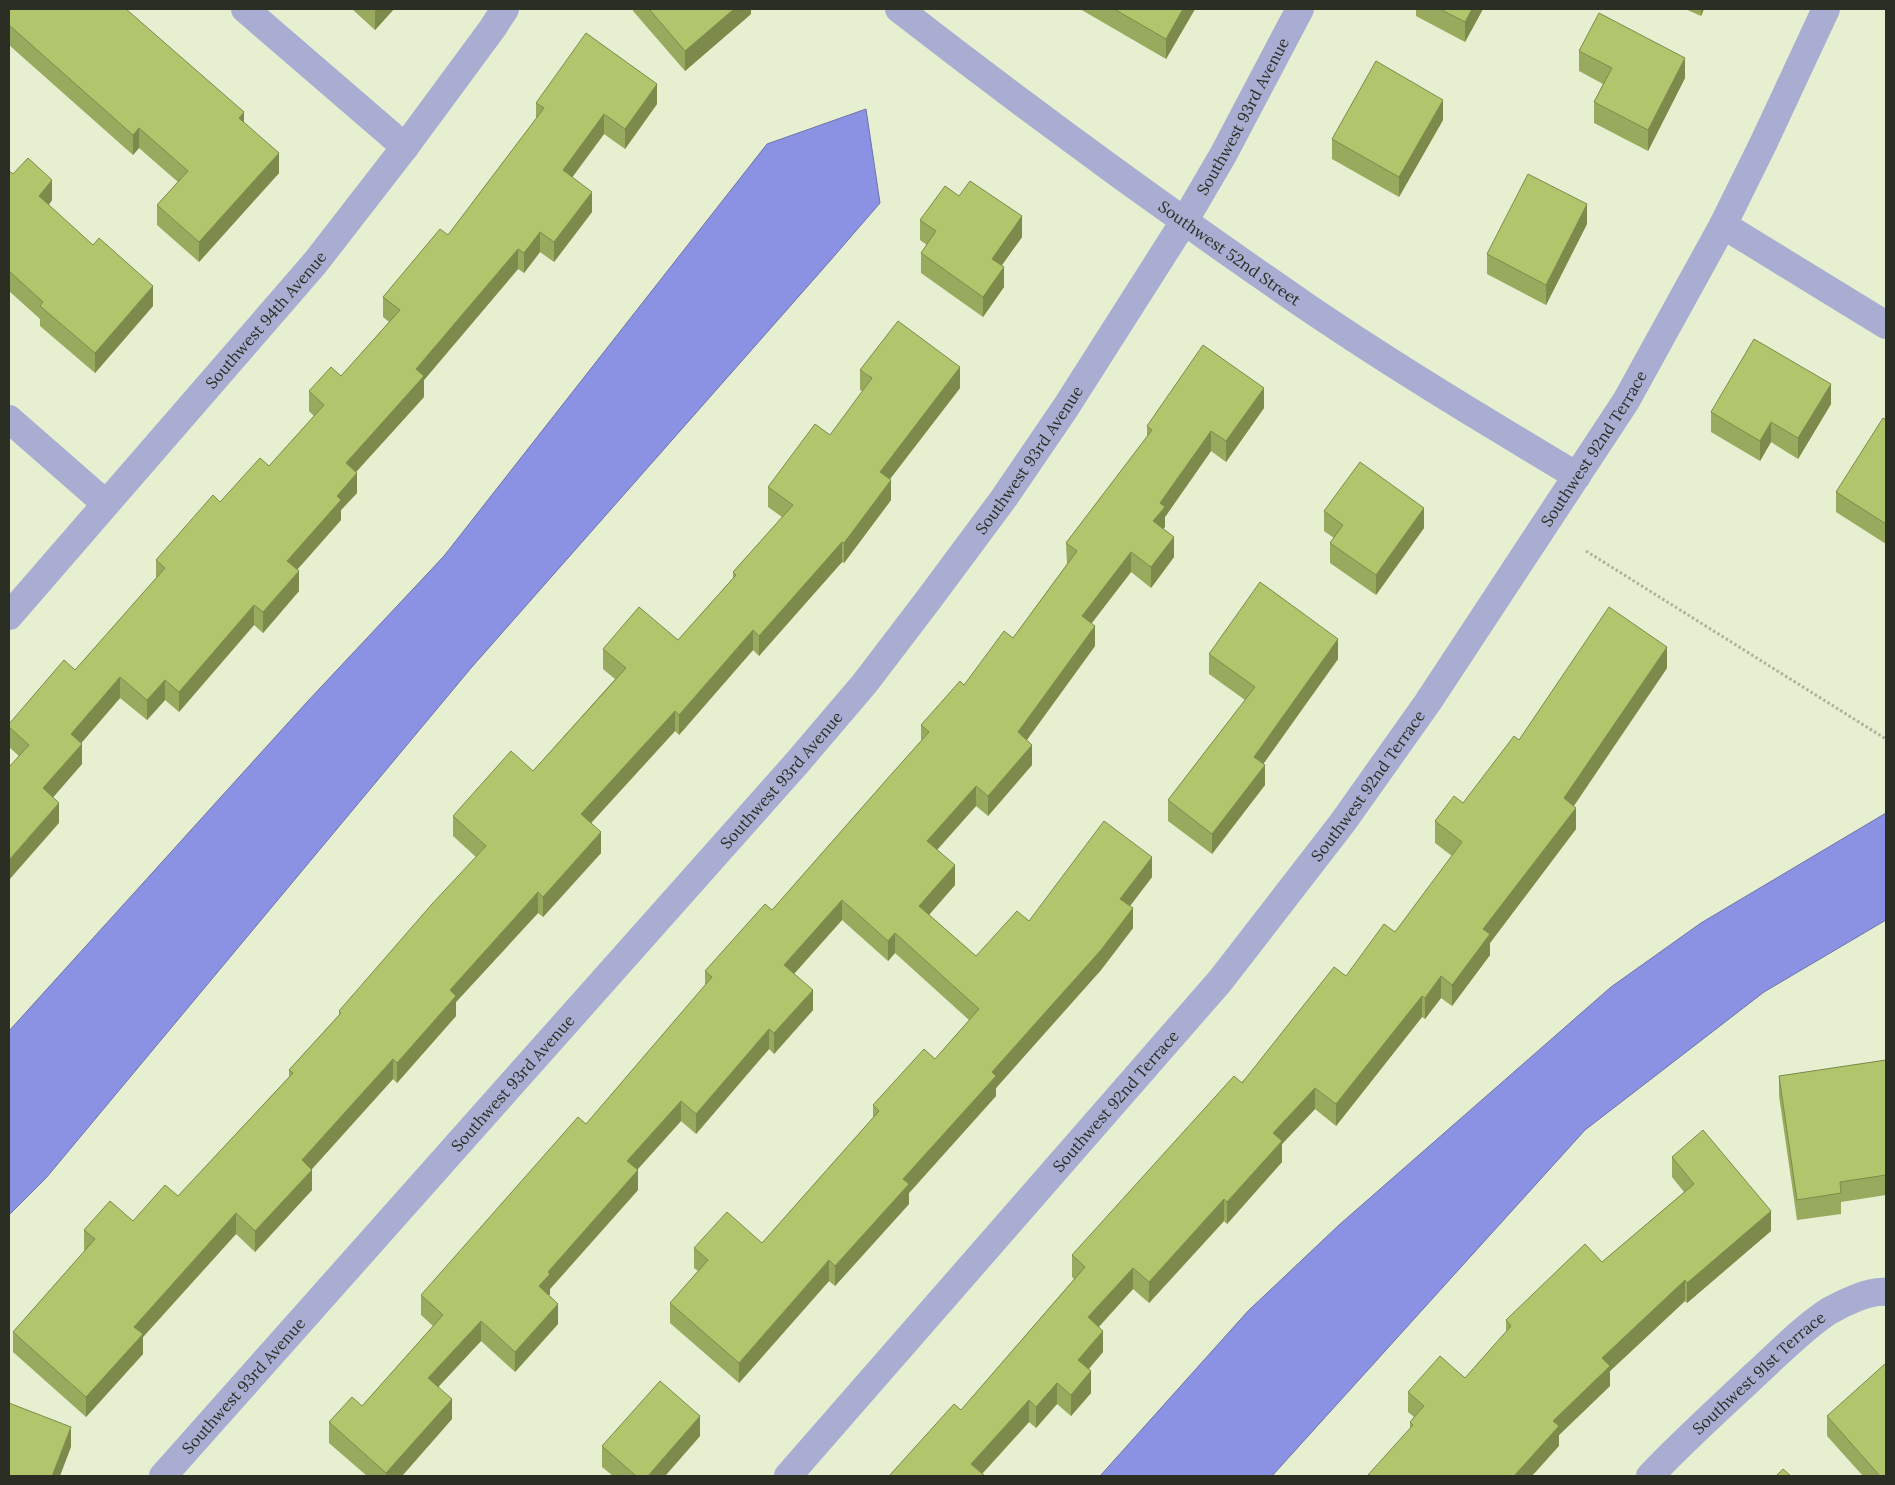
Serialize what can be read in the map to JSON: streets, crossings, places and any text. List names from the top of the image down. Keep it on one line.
{"streets":{"street":["Southwest 93rd Avenue","Southwest 52nd Street","Southwest 94th Avenue","Southwest 92nd Terrace","Southwest 91st Terrace"]},"crossings":[["Southwest 93rd Avenue","Southwest 52nd Street"],["Southwest 52nd Street","Southwest 92nd Terrace"]]}
